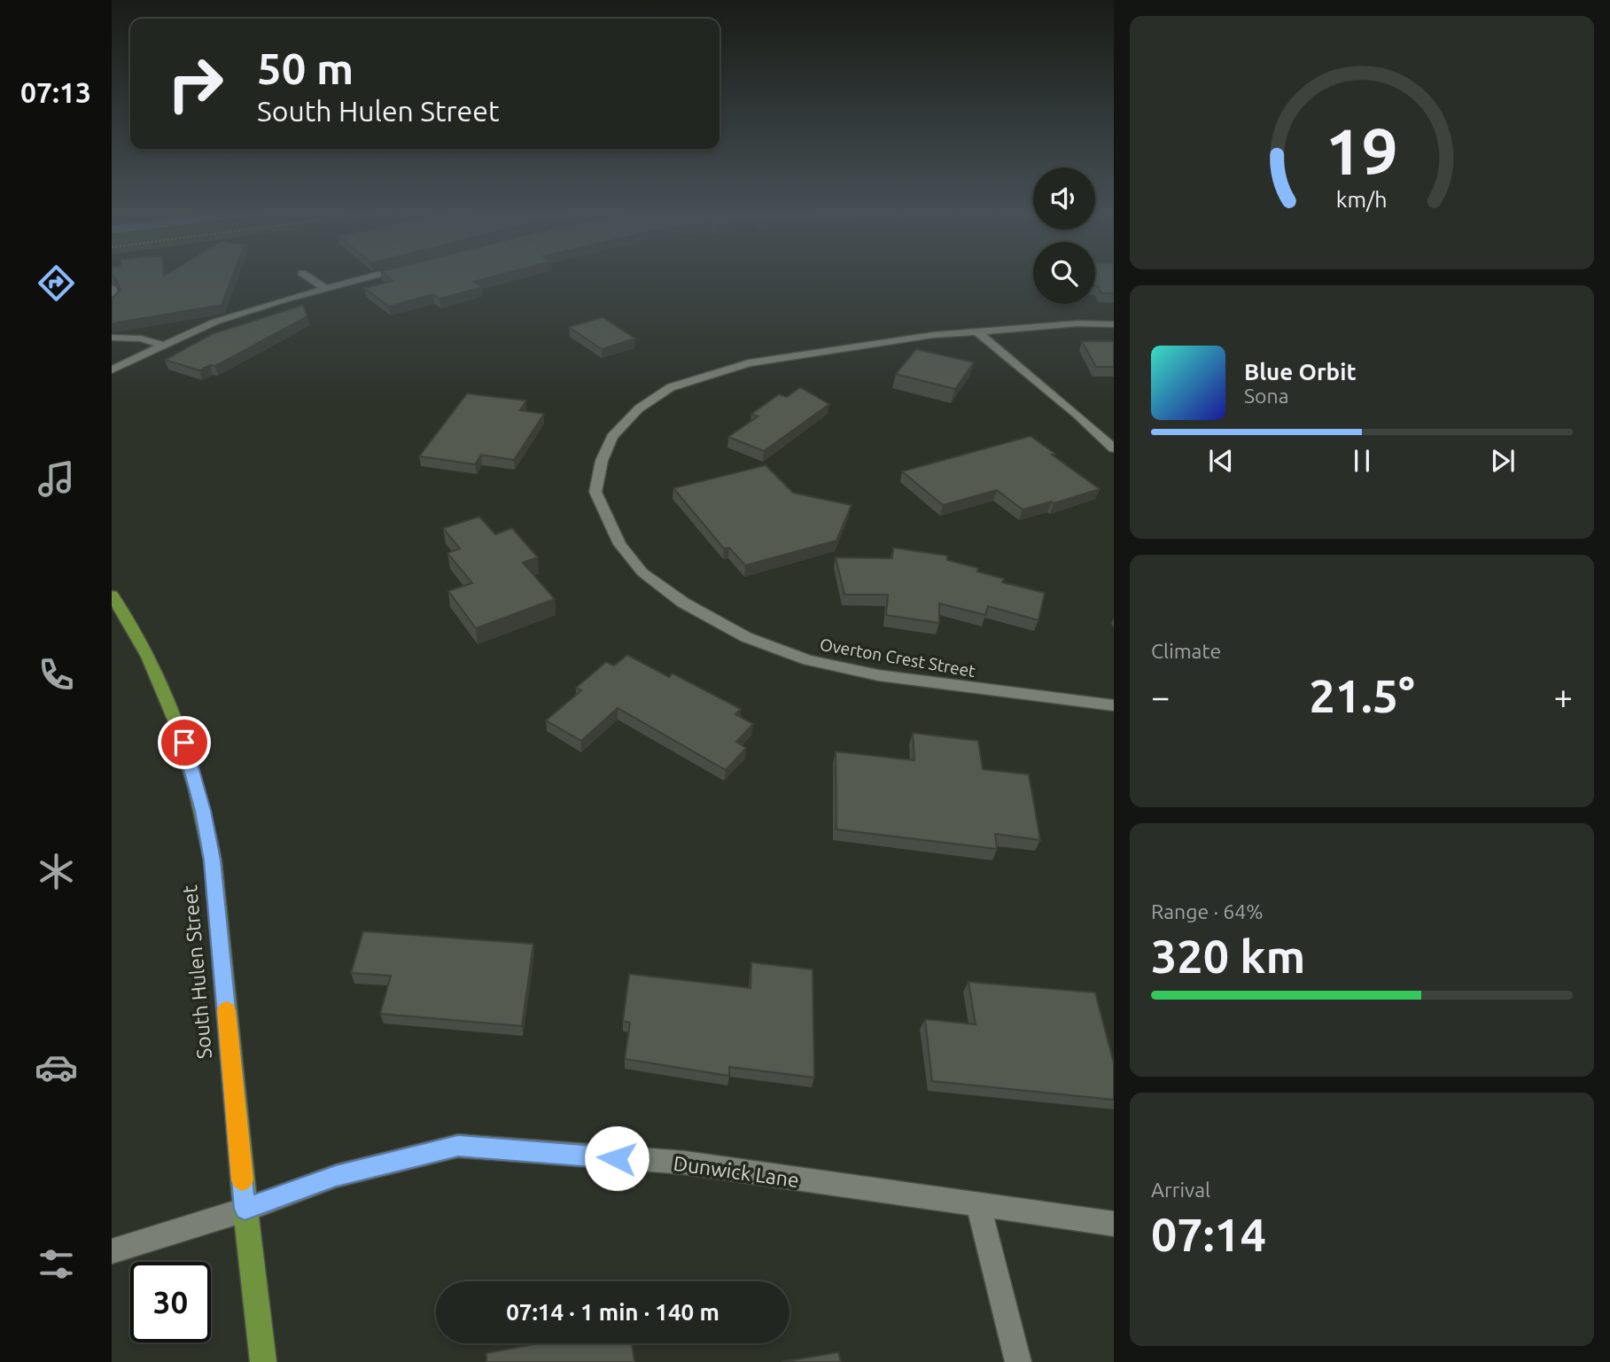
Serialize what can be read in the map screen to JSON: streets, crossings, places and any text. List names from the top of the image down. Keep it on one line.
{"streets":{"main road":["South Hulen Street"],"street":["Overton Crest Street","Dunwick Lane"]},"crossings":[["South Hulen Street","Dunwick Lane"]],"page":{"tabs":"07:13","turn":["50 m","South Hulen Street"],"song":["Blue Orbit","Sona"],"tile":["Climate",["Range · 64%","320 km"],["Arrival","07:14"]],"heat":["−","21.5°","+"],"limit":"30","trip":"07:14 · 1 min · 140 m","gauge":["19","km/h"]}}
